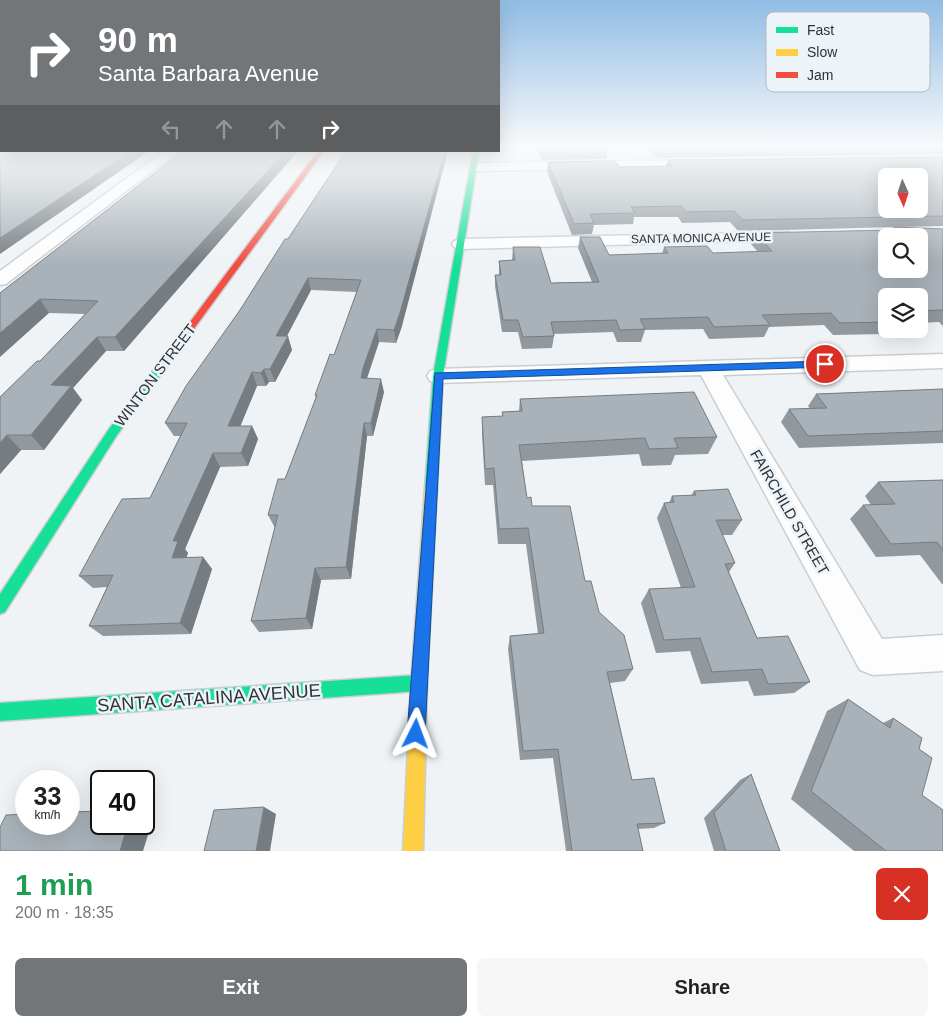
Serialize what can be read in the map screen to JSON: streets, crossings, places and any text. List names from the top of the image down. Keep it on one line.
{"streets":{"street":["SANTA MONICA AVENUE","WINTON STREET","FAIRCHILD STREET","SANTA CATALINA AVENUE"]},"legend":["Fast","Slow","Jam"],"north":"bottom","page":{"turn":["90 m","Santa Barbara Avenue"],"speed":"33 km/h","limit":"40","heading":["1 min","200 m · 18:35"],"buttons":["Exit","Share"]}}
